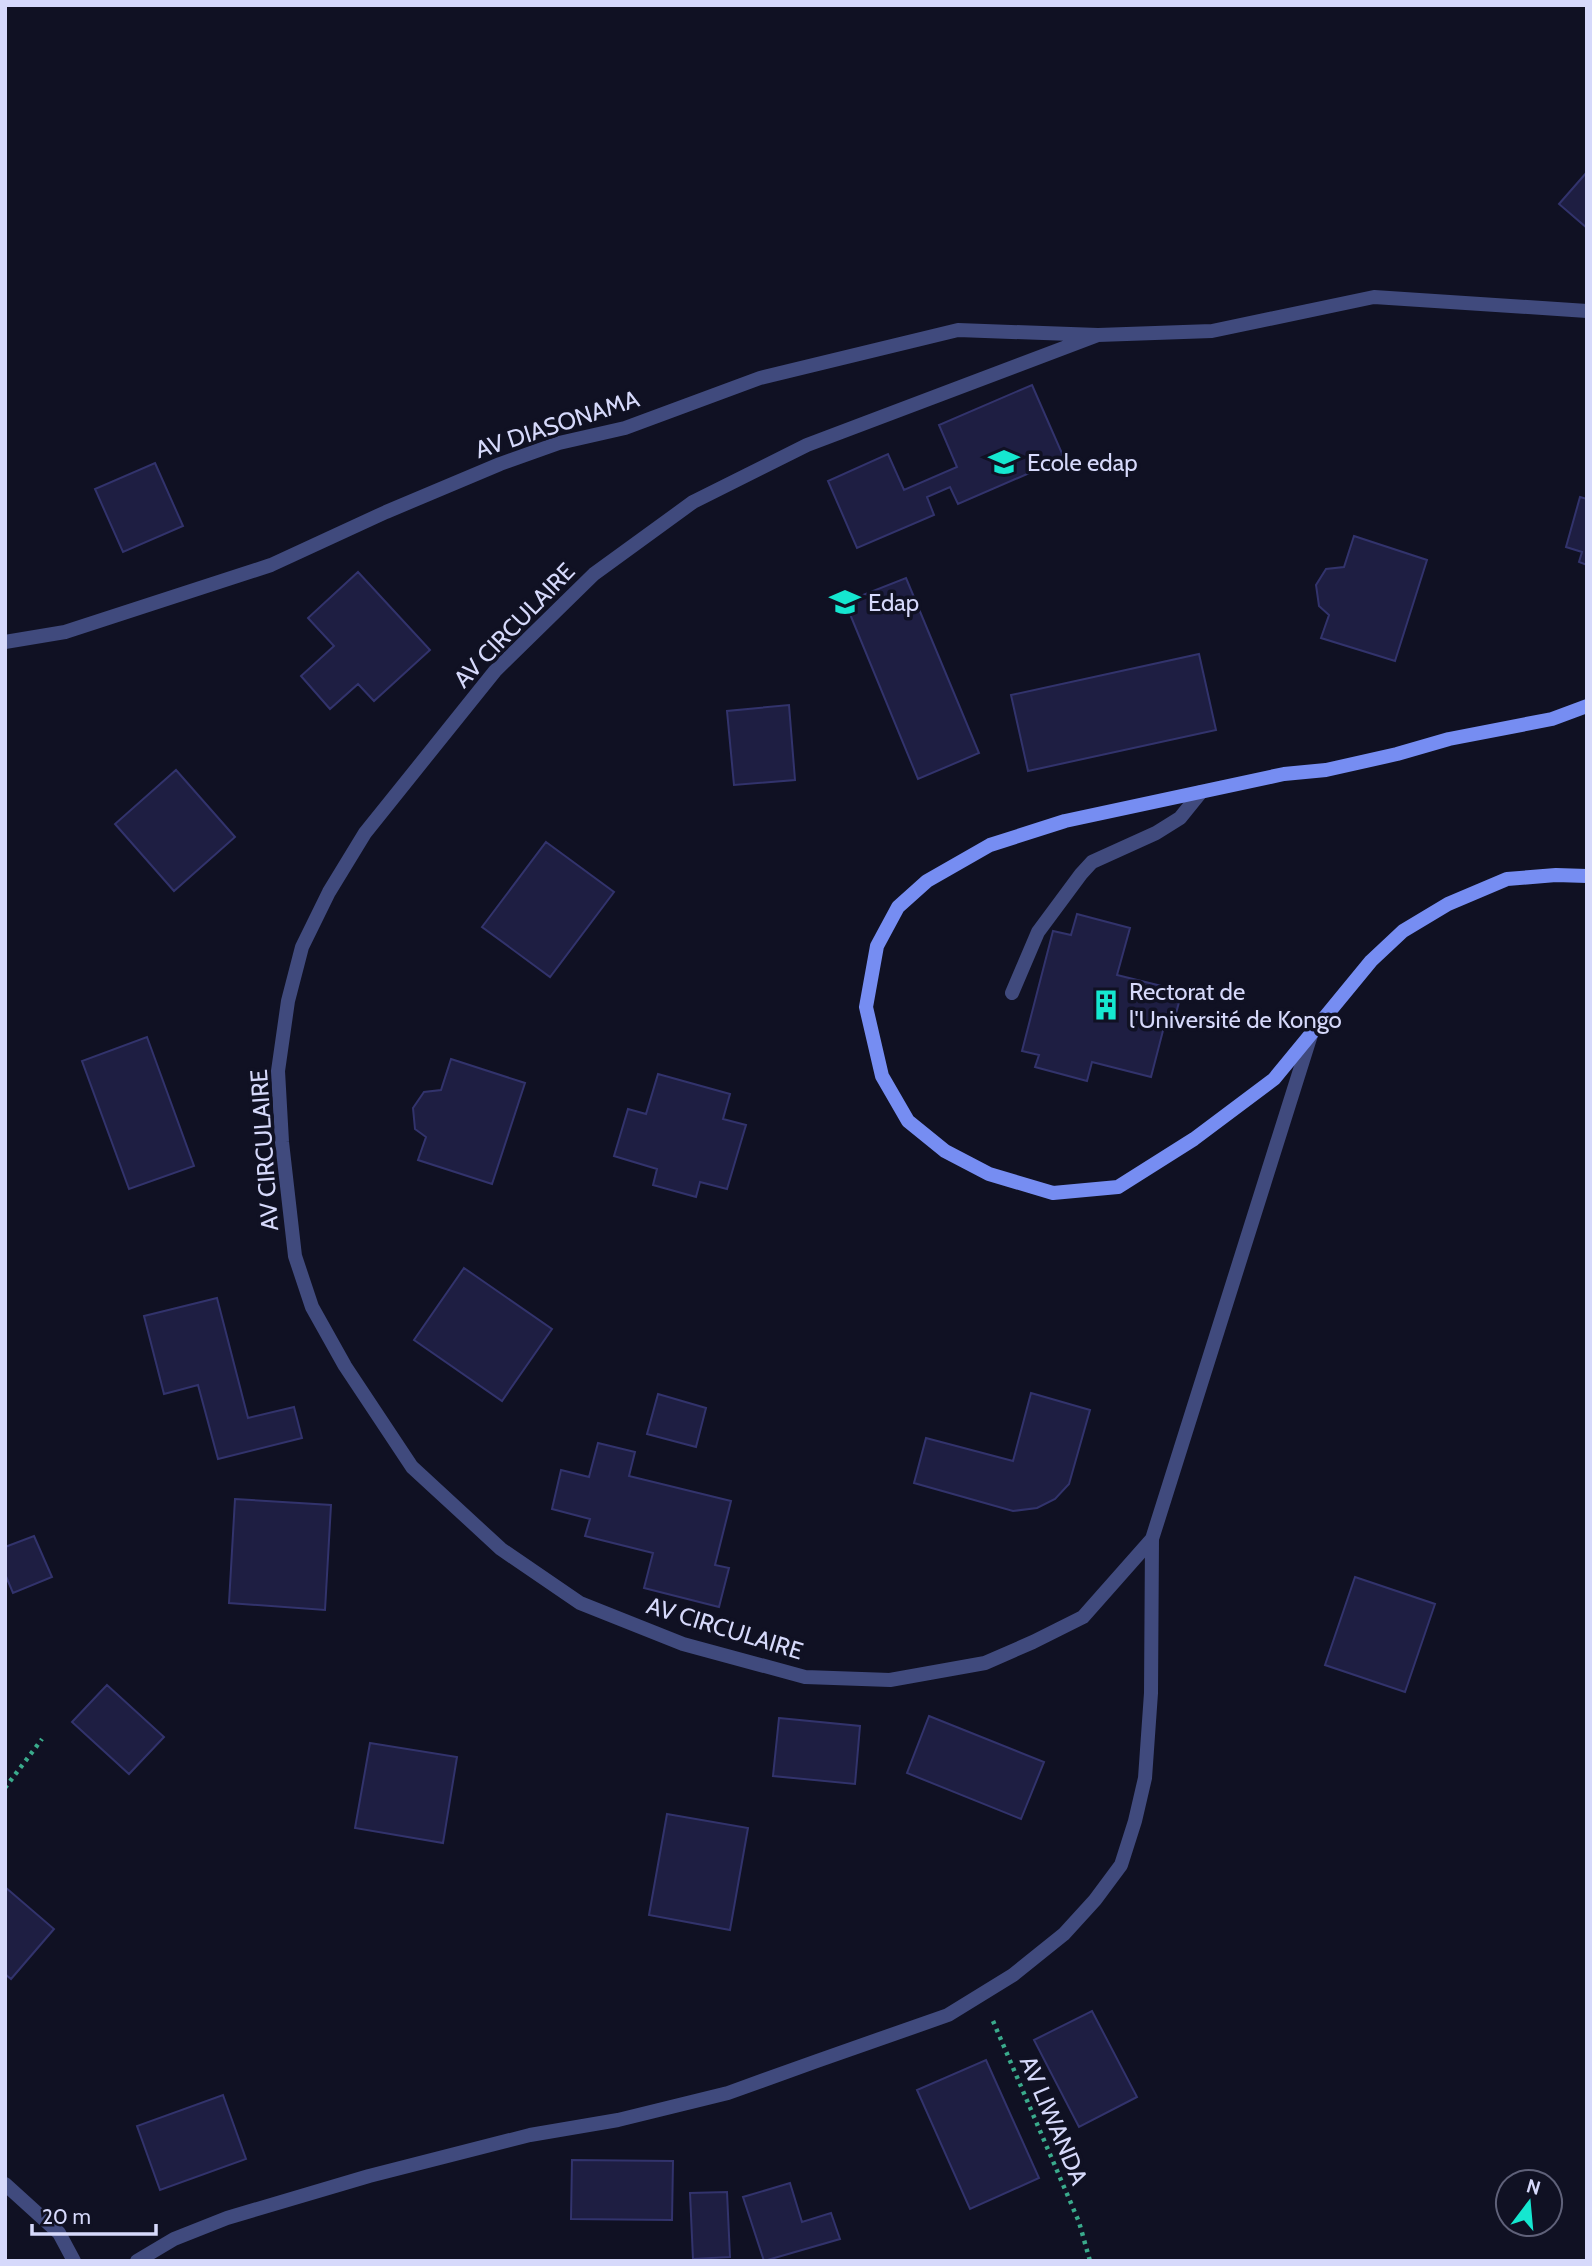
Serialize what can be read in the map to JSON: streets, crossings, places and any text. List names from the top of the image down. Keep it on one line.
{"streets":{"street":["AV DIASONAMA","AV CIRCULAIRE"],"path":["AV LIWANDA"]},"crossings":[["AV DIASONAMA","AV CIRCULAIRE"]],"places":{"school or university":["Ecole edap","Edap"],"building":["Rectorat de l'Université de Kongo"]},"scale_bar":"20 m","north":"top"}
